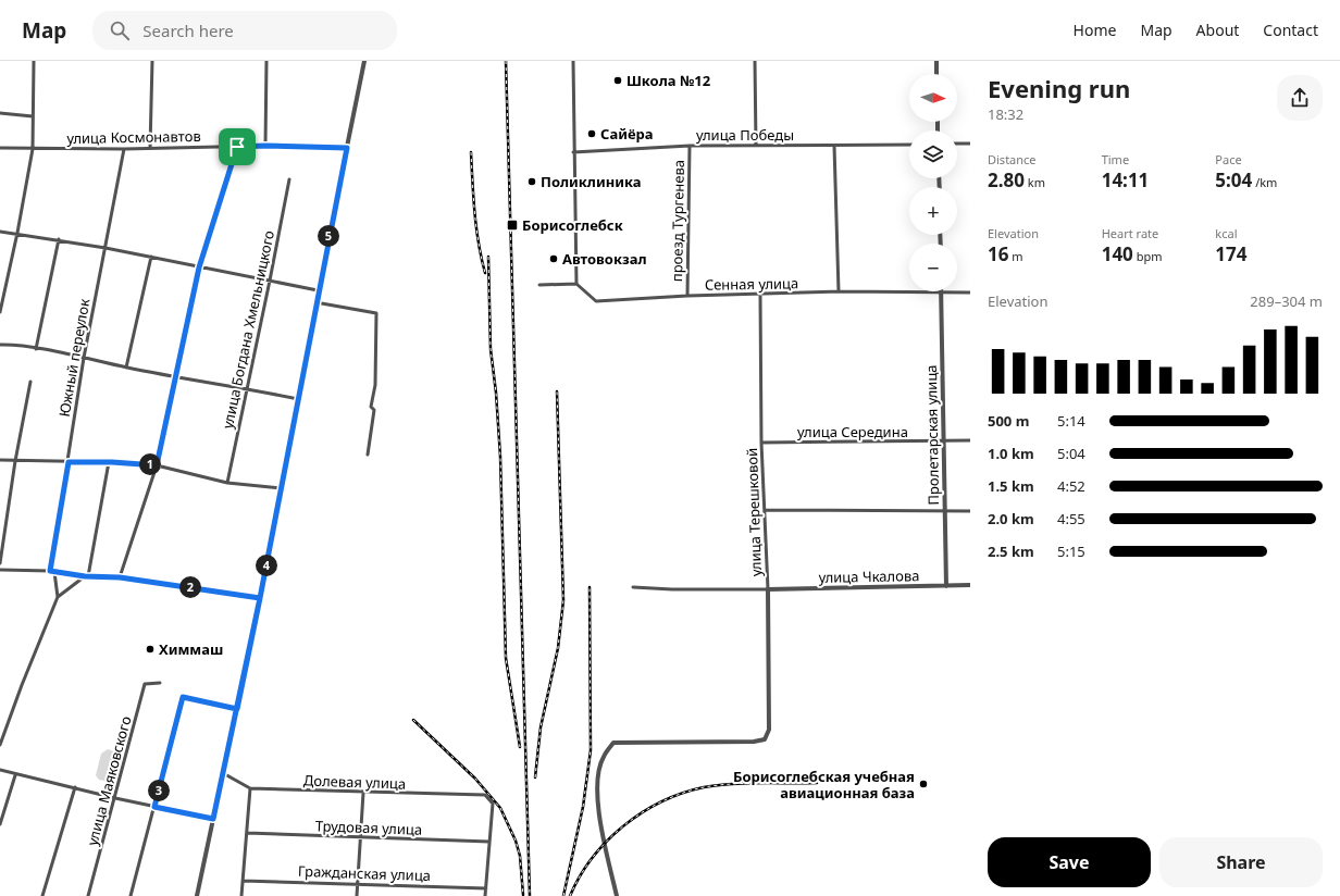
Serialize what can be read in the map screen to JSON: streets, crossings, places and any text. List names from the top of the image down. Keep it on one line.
{"streets":{"street":["улица Победы","улица Космонавтов","проезд Тургенева","Сенная улица","улица Богдана Хмельницкого","Южный переулок","улица Середина","Пролетарская улица","улица Терешковой","улица Чкалова","улица Маяковского","Долевая улица","Трудовая улица","Гражданская улица"]},"crossings":[["улица Победы","проезд Тургенева"],["улица Космонавтов","Южный переулок"],["проезд Тургенева","Сенная улица"],["Сенная улица","Пролетарская улица"],["Сенная улица","улица Терешковой"],["улица Середина","Пролетарская улица"],["улица Середина","улица Терешковой"],["Пролетарская улица","улица Чкалова"],["улица Терешковой","улица Чкалова"],["Долевая улица","Трудовая улица"]],"places":{"other":["Школа №12","Сайёра","Поликлиника","Автовокзал","Химмаш","Борисоглебская учебная авиационная база"],"transit":["Борисоглебск"]},"north":"right","page":{"header":"Map","search":"Search here","nav":["Home","Map","About","Contact"],"heading":["Evening run","18:32"],"map_buttons":["+","−"],"stats":[["Distance","2.80 km"],["Time","14:11"],["Pace","5:04 /km"],["Elevation","16 m"],["Heart rate","140 bpm"],["kcal","174"]],"pins":["5","1","4","2","3"],"chart":["Elevation","289–304 m"],"list":[{"name":"500 m","note":"5:14"},{"name":"1.0 km","note":"5:04"},{"name":"1.5 km","note":"4:52"},{"name":"2.0 km","note":"4:55"},{"name":"2.5 km","note":"5:15"}],"buttons":["Save","Share"]}}
